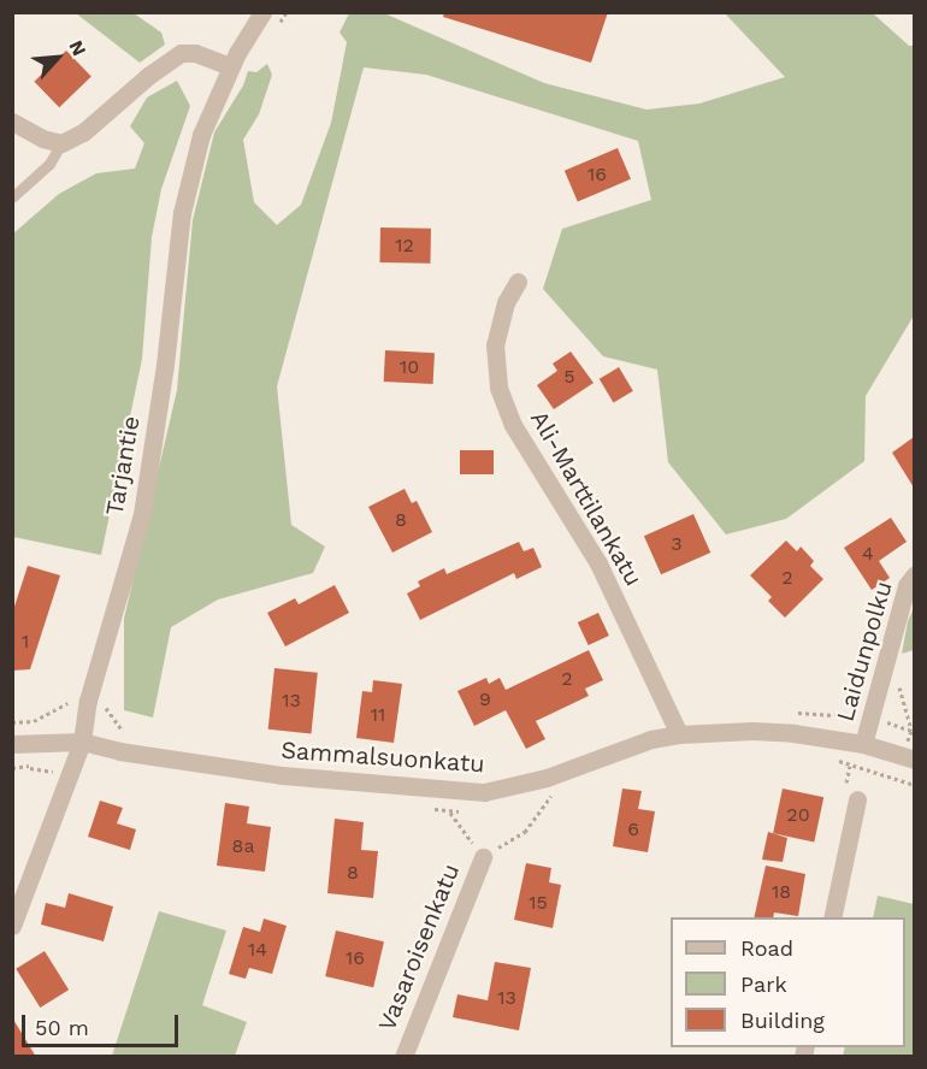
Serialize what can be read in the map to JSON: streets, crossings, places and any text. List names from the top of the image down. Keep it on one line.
{"streets":{"street":["Tarjantie","Ali-Marttilankatu","Laidunpolku","Sammalsuonkatu","Vasaroisenkatu"]},"crossings":[["Tarjantie","Sammalsuonkatu"],["Ali-Marttilankatu","Sammalsuonkatu"],["Laidunpolku","Sammalsuonkatu"]],"house_numbers":["16","12","10","5","8","3","4","2","1","2","9","13","11","20","6","8a","8","18","15","14","16","13"],"legend":["Road","Park","Building"],"scale_bar":"50 m","north":"top right"}
